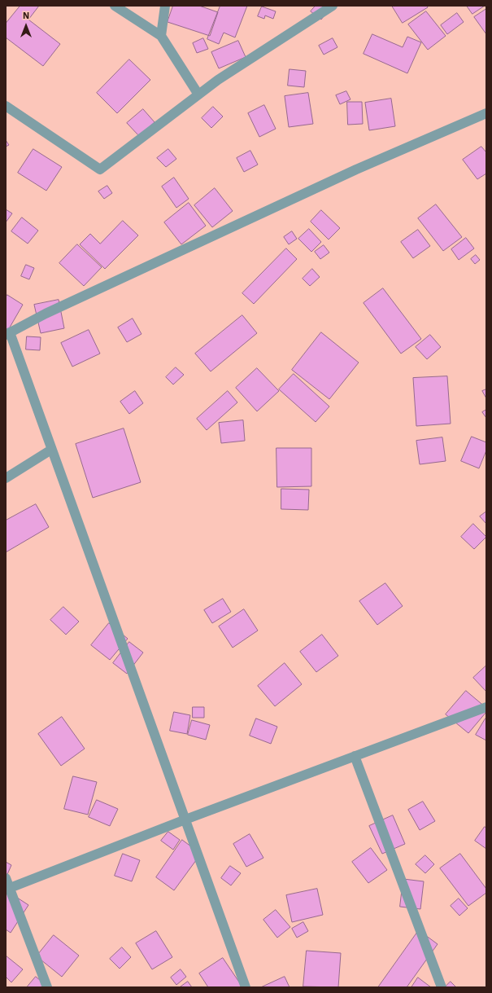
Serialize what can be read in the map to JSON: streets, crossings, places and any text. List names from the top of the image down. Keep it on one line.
{"north":"top"}
